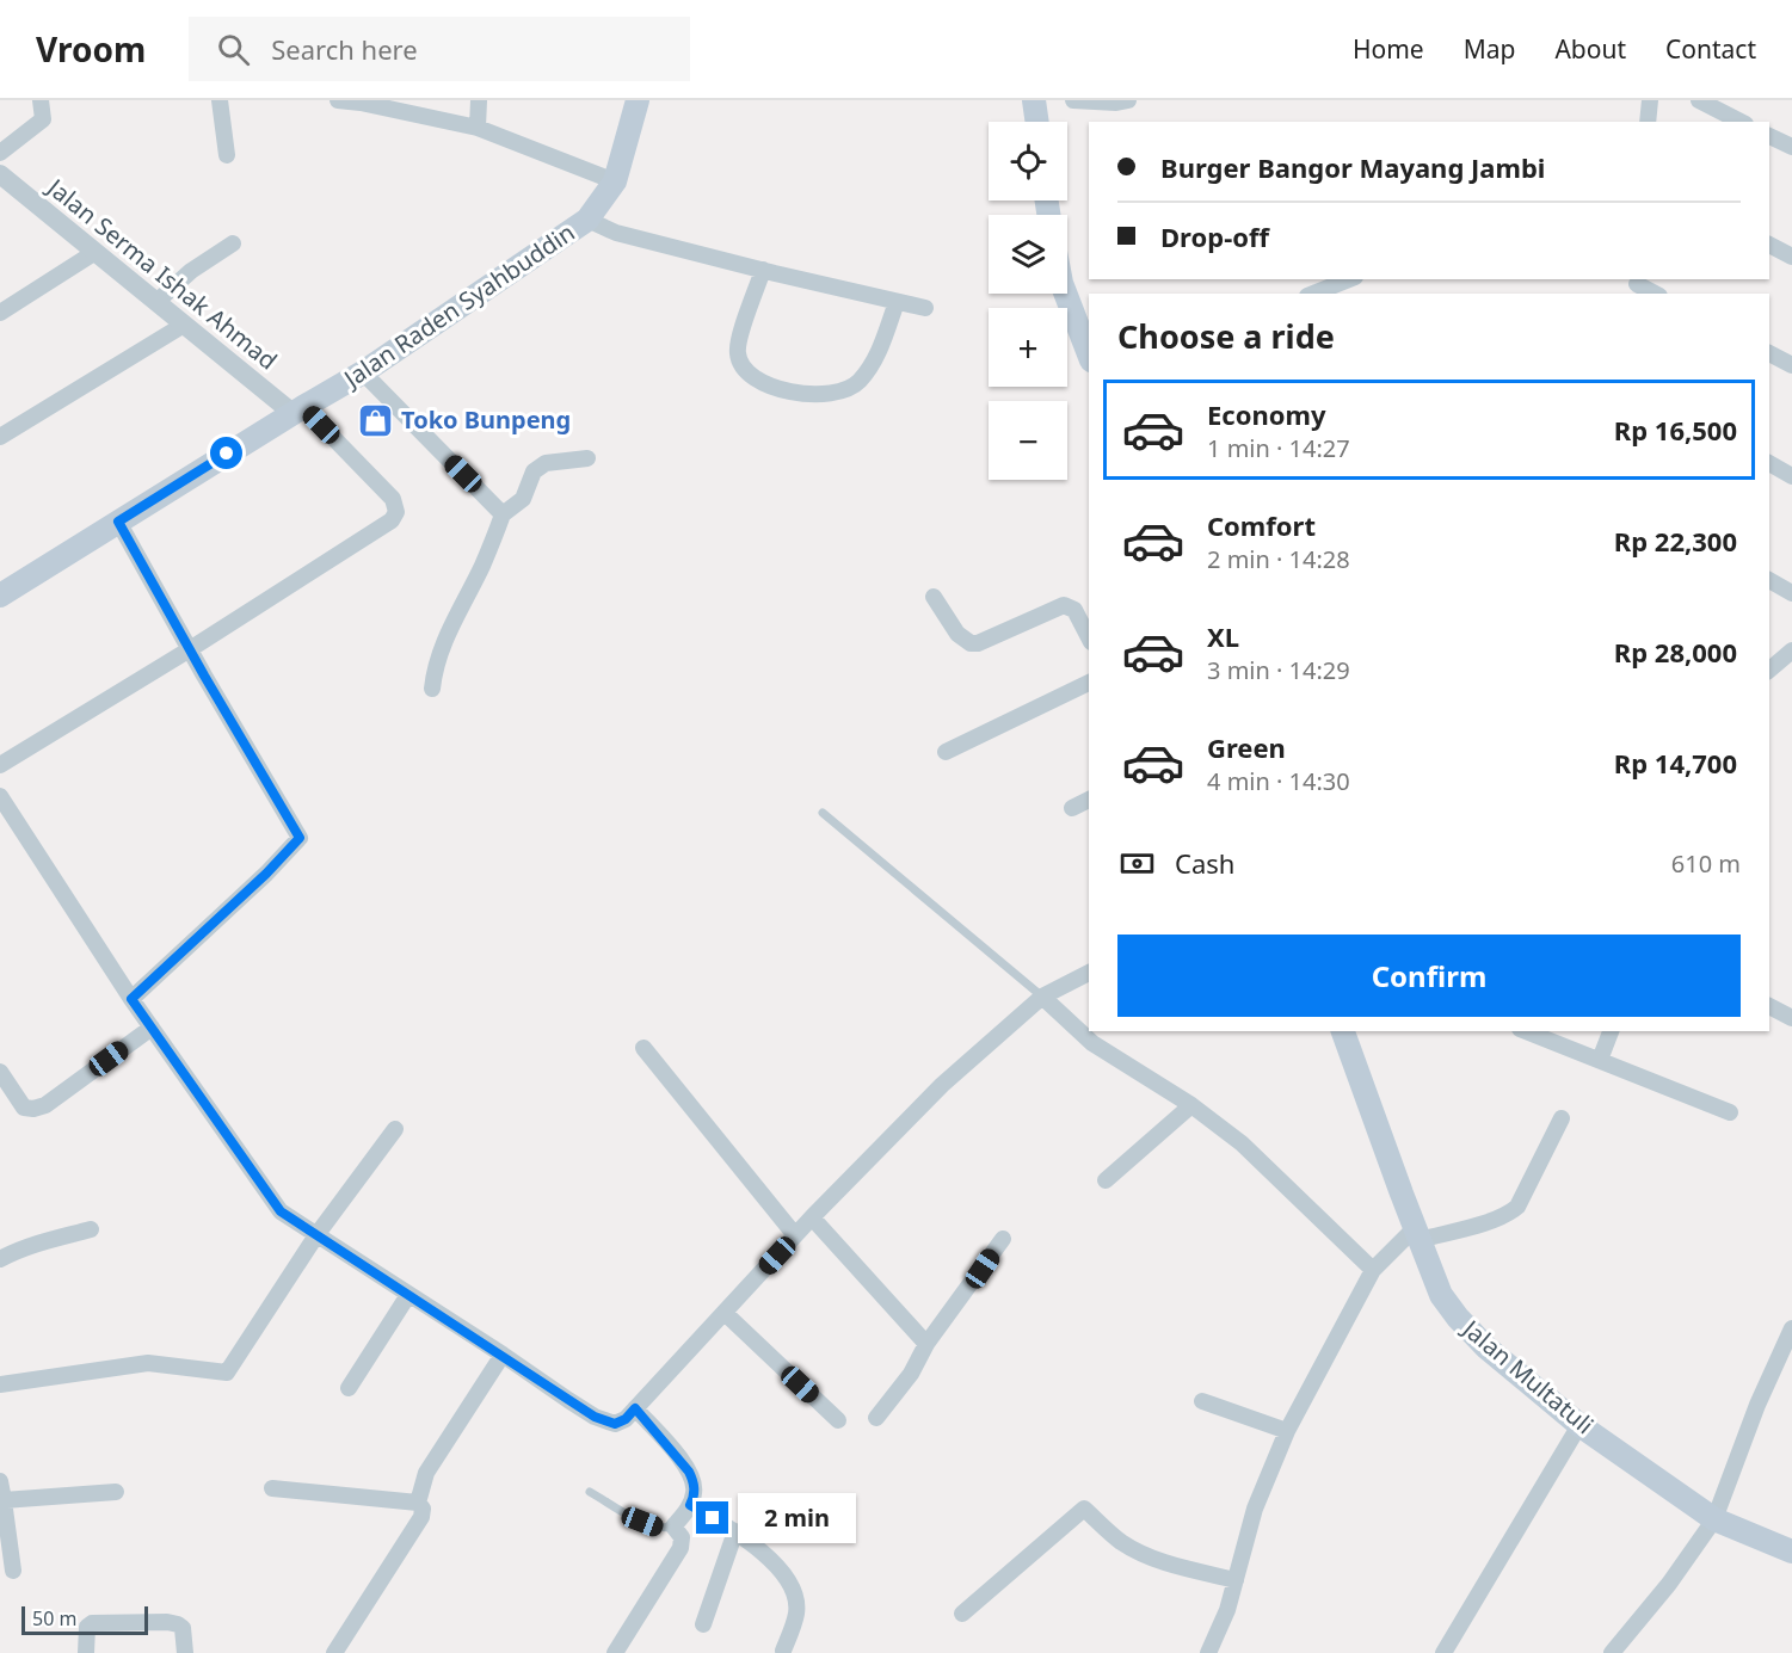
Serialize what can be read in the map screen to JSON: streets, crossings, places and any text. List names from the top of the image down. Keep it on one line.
{"streets":{"main road":["Jalan Raden Syahbuddin","Jalan Multatuli"],"street":["Jalan Serma Ishak Ahmad"]},"crossings":[["Jalan Serma Ishak Ahmad","Jalan Raden Syahbuddin"]],"places":{"shop":["Toko Bunpeng"]},"scale_bar":"50 m","page":{"header":"Vroom","search":"Search here","nav":["Home","Map","About","Contact"],"map_buttons":["+","−"],"banner":["Burger Bangor Mayang Jambi","Drop-off"],"heading":"Choose a ride","list":[{"name":"Economy","note":"1 min · 14:27","value":"Rp 16,500"},{"name":"Comfort","note":"2 min · 14:28","value":"Rp 22,300"},{"name":"XL","note":"3 min · 14:29","value":"Rp 28,000"},{"name":"Green","note":"4 min · 14:30","value":"Rp 14,700"}],"pay":["Cash","610 m"],"buttons":"Confirm","bubble":"2 min","scale":"50 m"}}
